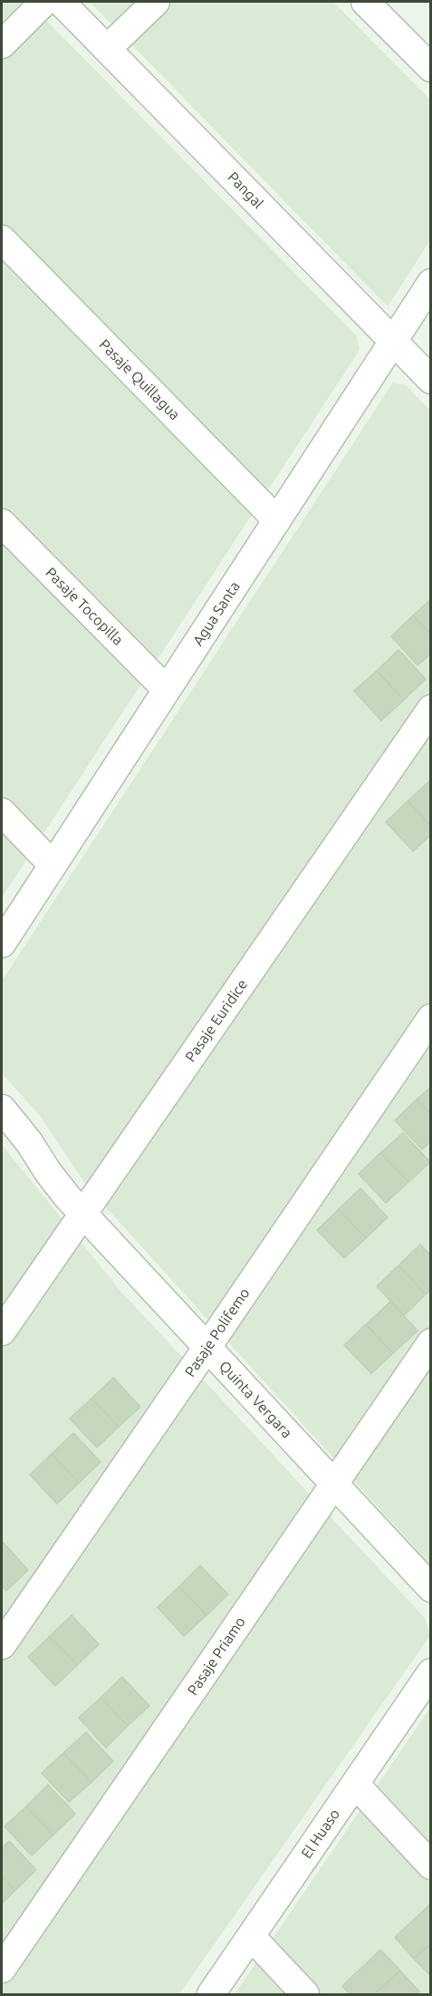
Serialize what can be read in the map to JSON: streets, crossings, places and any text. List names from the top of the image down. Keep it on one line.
{"streets":{"street":["Pangal","Pasaje Quillagua","Pasaje Tocopilla","Agua Santa","Pasaje Euridice","Pasaje Polifemo","Quinta Vergara","Pasaje Priamo","El Huaso"]},"crossings":[["Pangal","Agua Santa"],["Pasaje Quillagua","Agua Santa"],["Pasaje Tocopilla","Agua Santa"],["Pasaje Euridice","Quinta Vergara"],["Pasaje Polifemo","Quinta Vergara"],["Quinta Vergara","Pasaje Priamo"]]}
